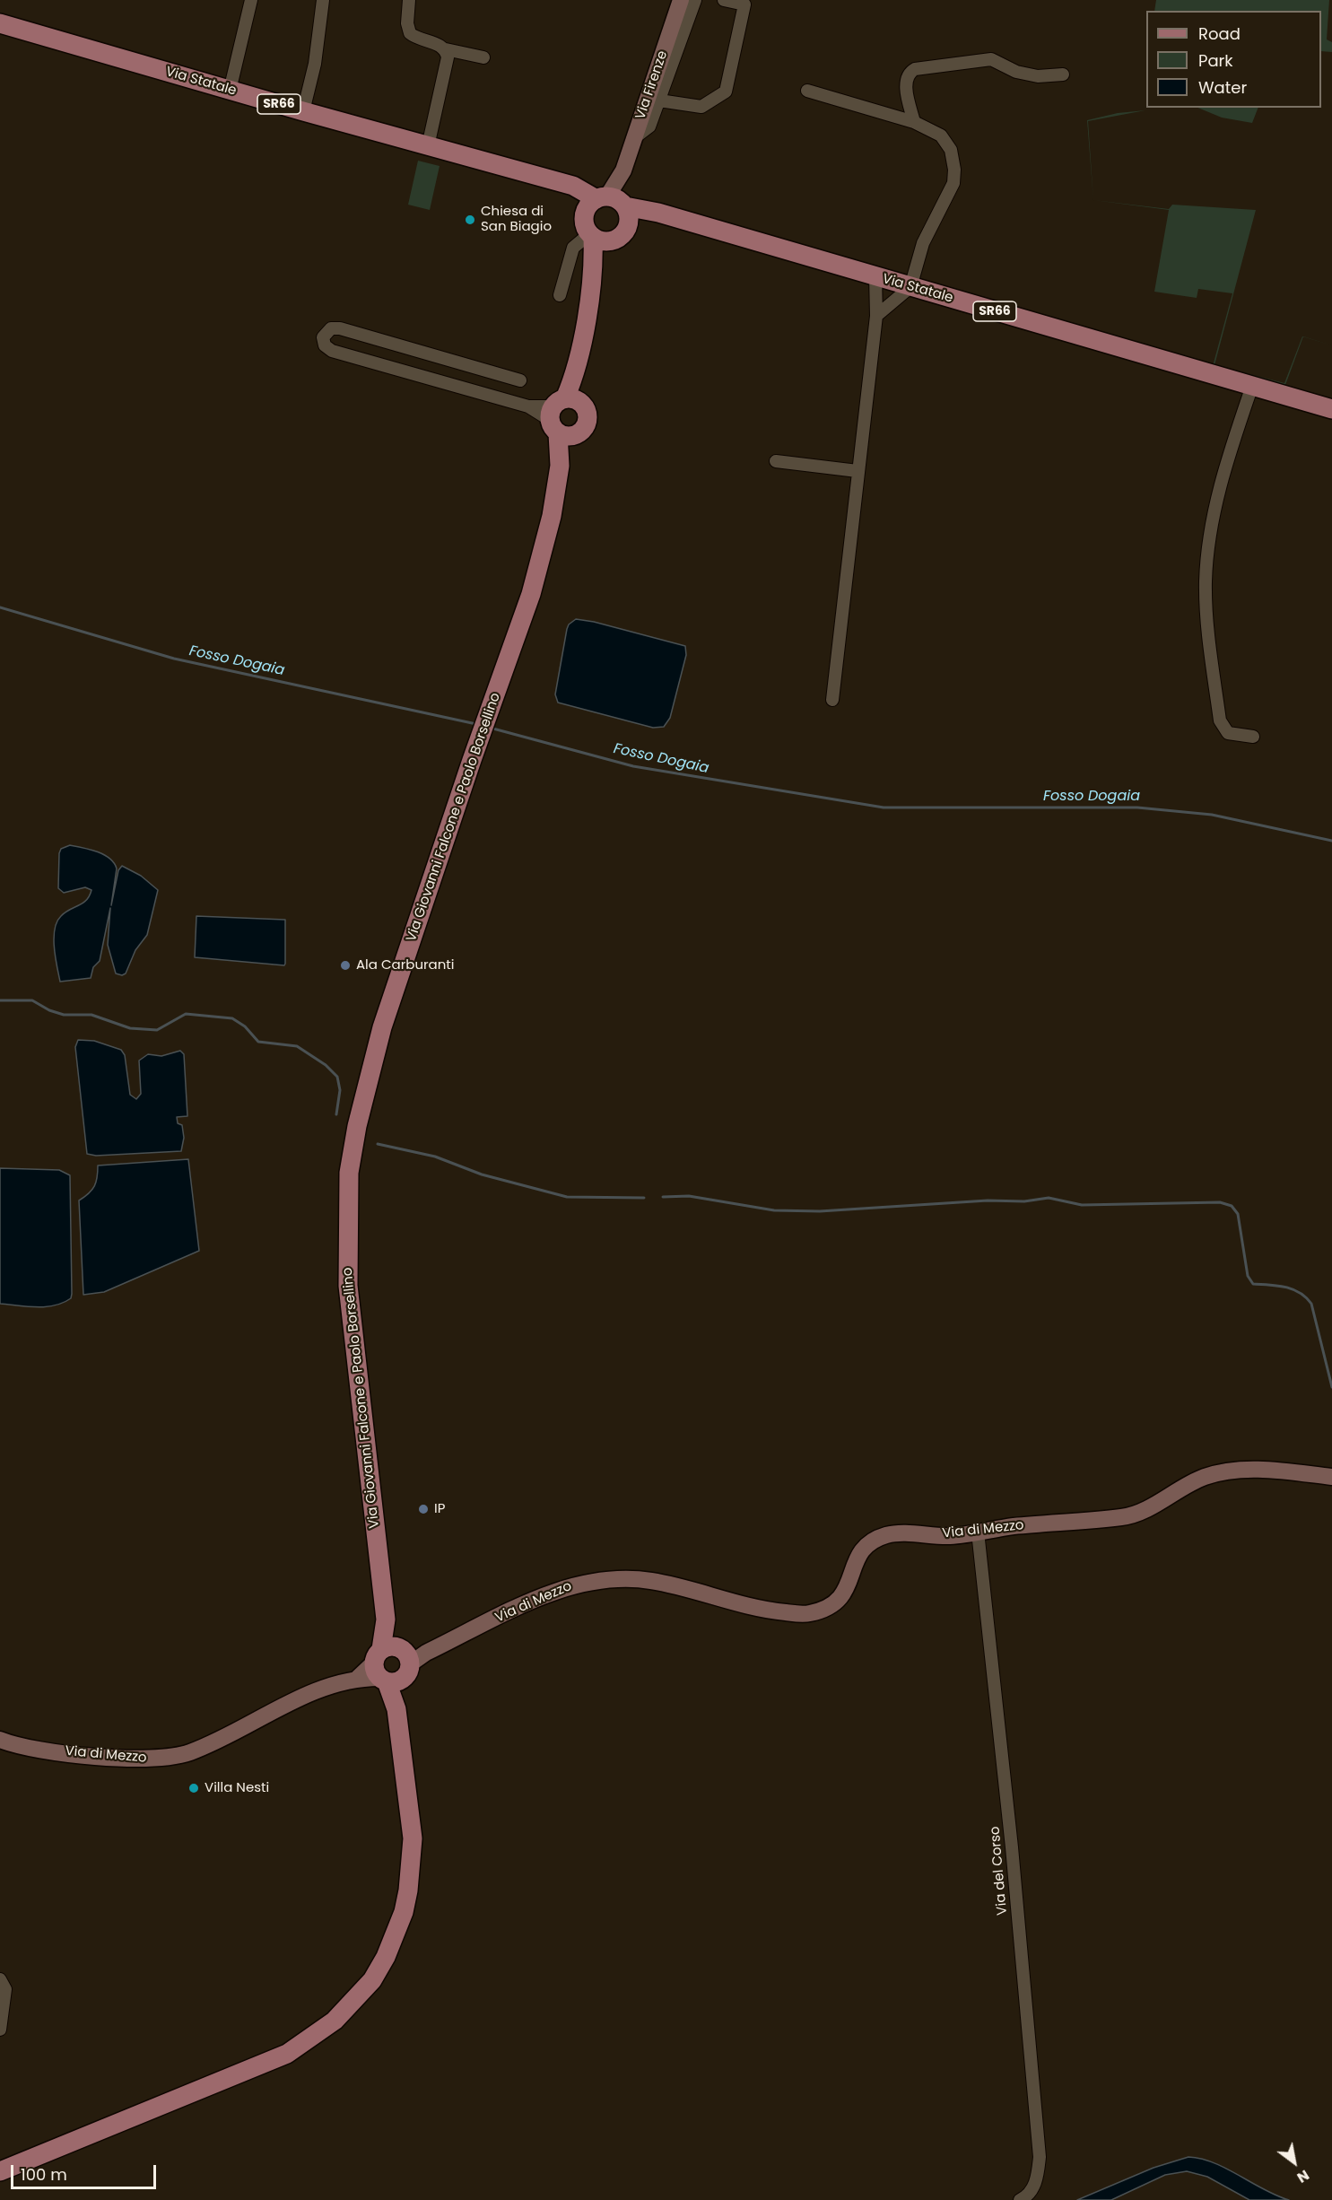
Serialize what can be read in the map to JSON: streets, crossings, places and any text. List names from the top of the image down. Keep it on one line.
{"streets":{"main road":["Via Statale","SR66","Via Giovanni Falcone e Paolo Borsellino"],"street":["Via Firenze","Via di Mezzo","Via del Corso"]},"crossings":[["Via Statale","Via Firenze"],["Via Statale","Via Giovanni Falcone e Paolo Borsellino"],["Via Firenze","Via Giovanni Falcone e Paolo Borsellino"],["Via Giovanni Falcone e Paolo Borsellino","Via di Mezzo"],["Via di Mezzo","Via del Corso"]],"water":["Fosso Dogaia"],"places":["Chiesa di San Biagio","Ala Carburanti","IP","Villa Nesti"],"legend":["Road","Park","Water"],"scale_bar":"100 m","north":"bottom right"}
